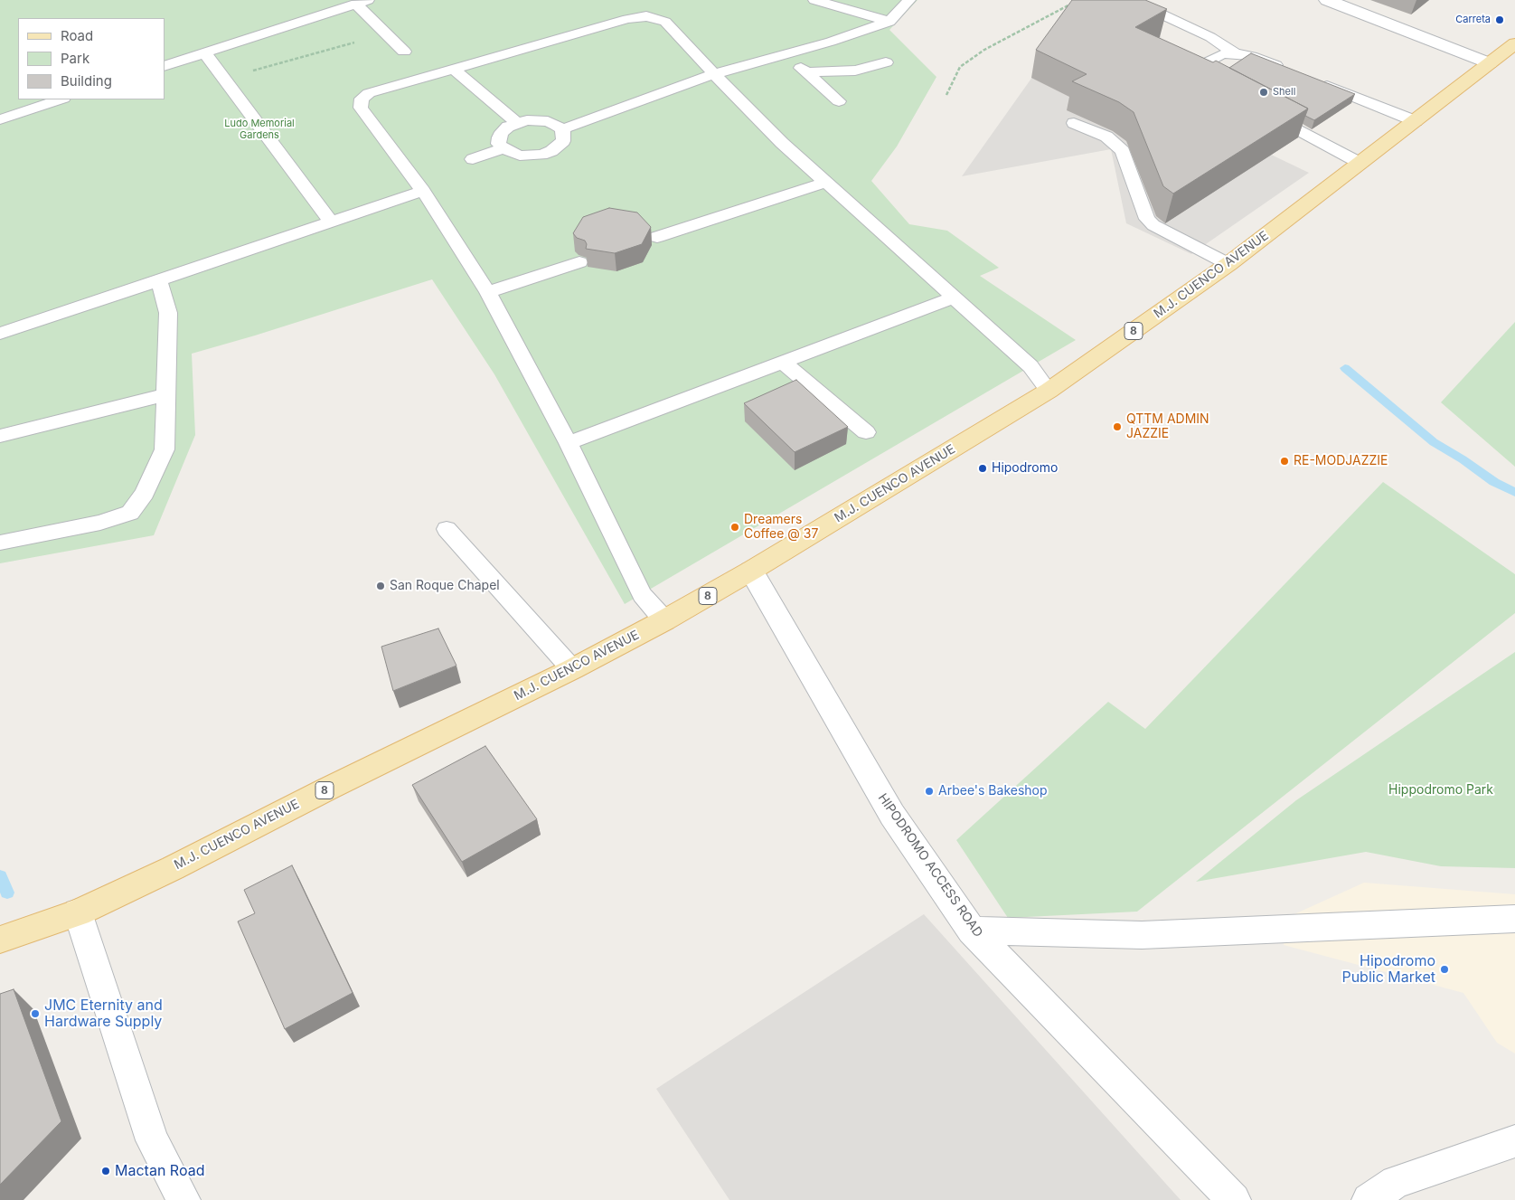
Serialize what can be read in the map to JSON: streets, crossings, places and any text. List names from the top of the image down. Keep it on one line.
{"streets":{"main road":["M.J. CUENCO AVENUE","8"],"street":["HIPODROMO ACCESS ROAD"]},"crossings":[["M.J. CUENCO AVENUE","HIPODROMO ACCESS ROAD"]],"parks":["Ludo Memorial Gardens","Hippodromo Park"],"places":["Carreta","Shell","QTTM ADMIN JAZZIE","RE-MODJAZZIE","Hipodromo","Dreamers Coffee @ 37","San Roque Chapel","Arbee's Bakeshop","Hipodromo Public Market","JMC Eternity and Hardware Supply","Mactan Road"],"legend":["Road","Park","Building"]}
